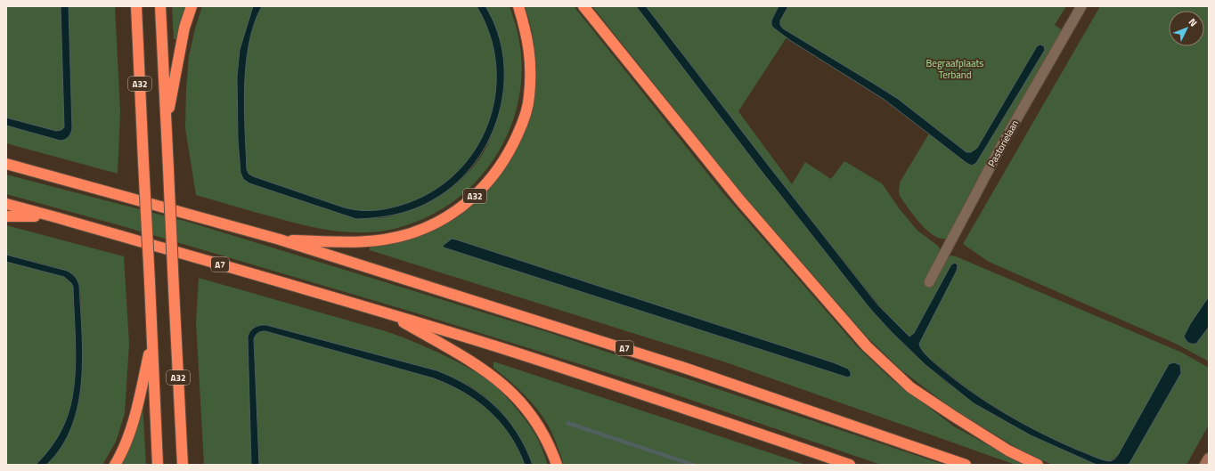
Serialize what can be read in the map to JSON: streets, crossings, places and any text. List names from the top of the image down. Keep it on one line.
{"streets":{"highway":["A32","A7"],"street":["Pastorielaan"]},"crossings":[["A32","A7"]],"parks":["Begraafplaats Terband"],"north":"top right"}
